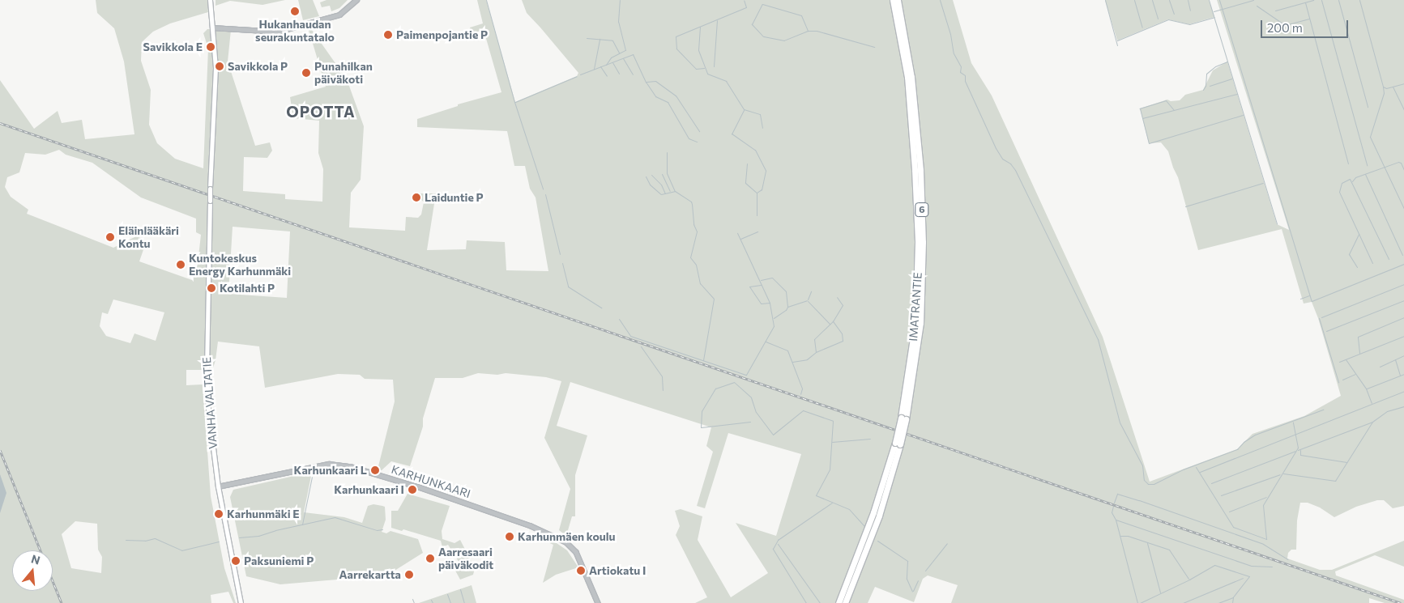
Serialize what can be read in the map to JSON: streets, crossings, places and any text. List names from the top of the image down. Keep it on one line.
{"streets":{"highway":["6","IMATRANTIE"],"main road":["VANHA VALTATIE"],"street":["KARHUNKAARI"]},"crossings":[["VANHA VALTATIE","KARHUNKAARI"]],"districts":["OPOTTA"],"places":["Hukanhaudan seurakuntatalo","Paimenpojantie P","Savikkola E","Savikkola P","Punahilkan päiväkoti","Laiduntie P","Eläinlääkäri Kontu","Kuntokeskus Energy Karhunmäki","Kotilahti P","Karhunkaari L","Karhunkaari I","Karhunmäki E","Karhunmäen koulu","Aarresaari päiväkodit","Paksuniemi P","Artiokatu I","Aarrekartta"],"scale_bar":"200 m","north":"top"}
